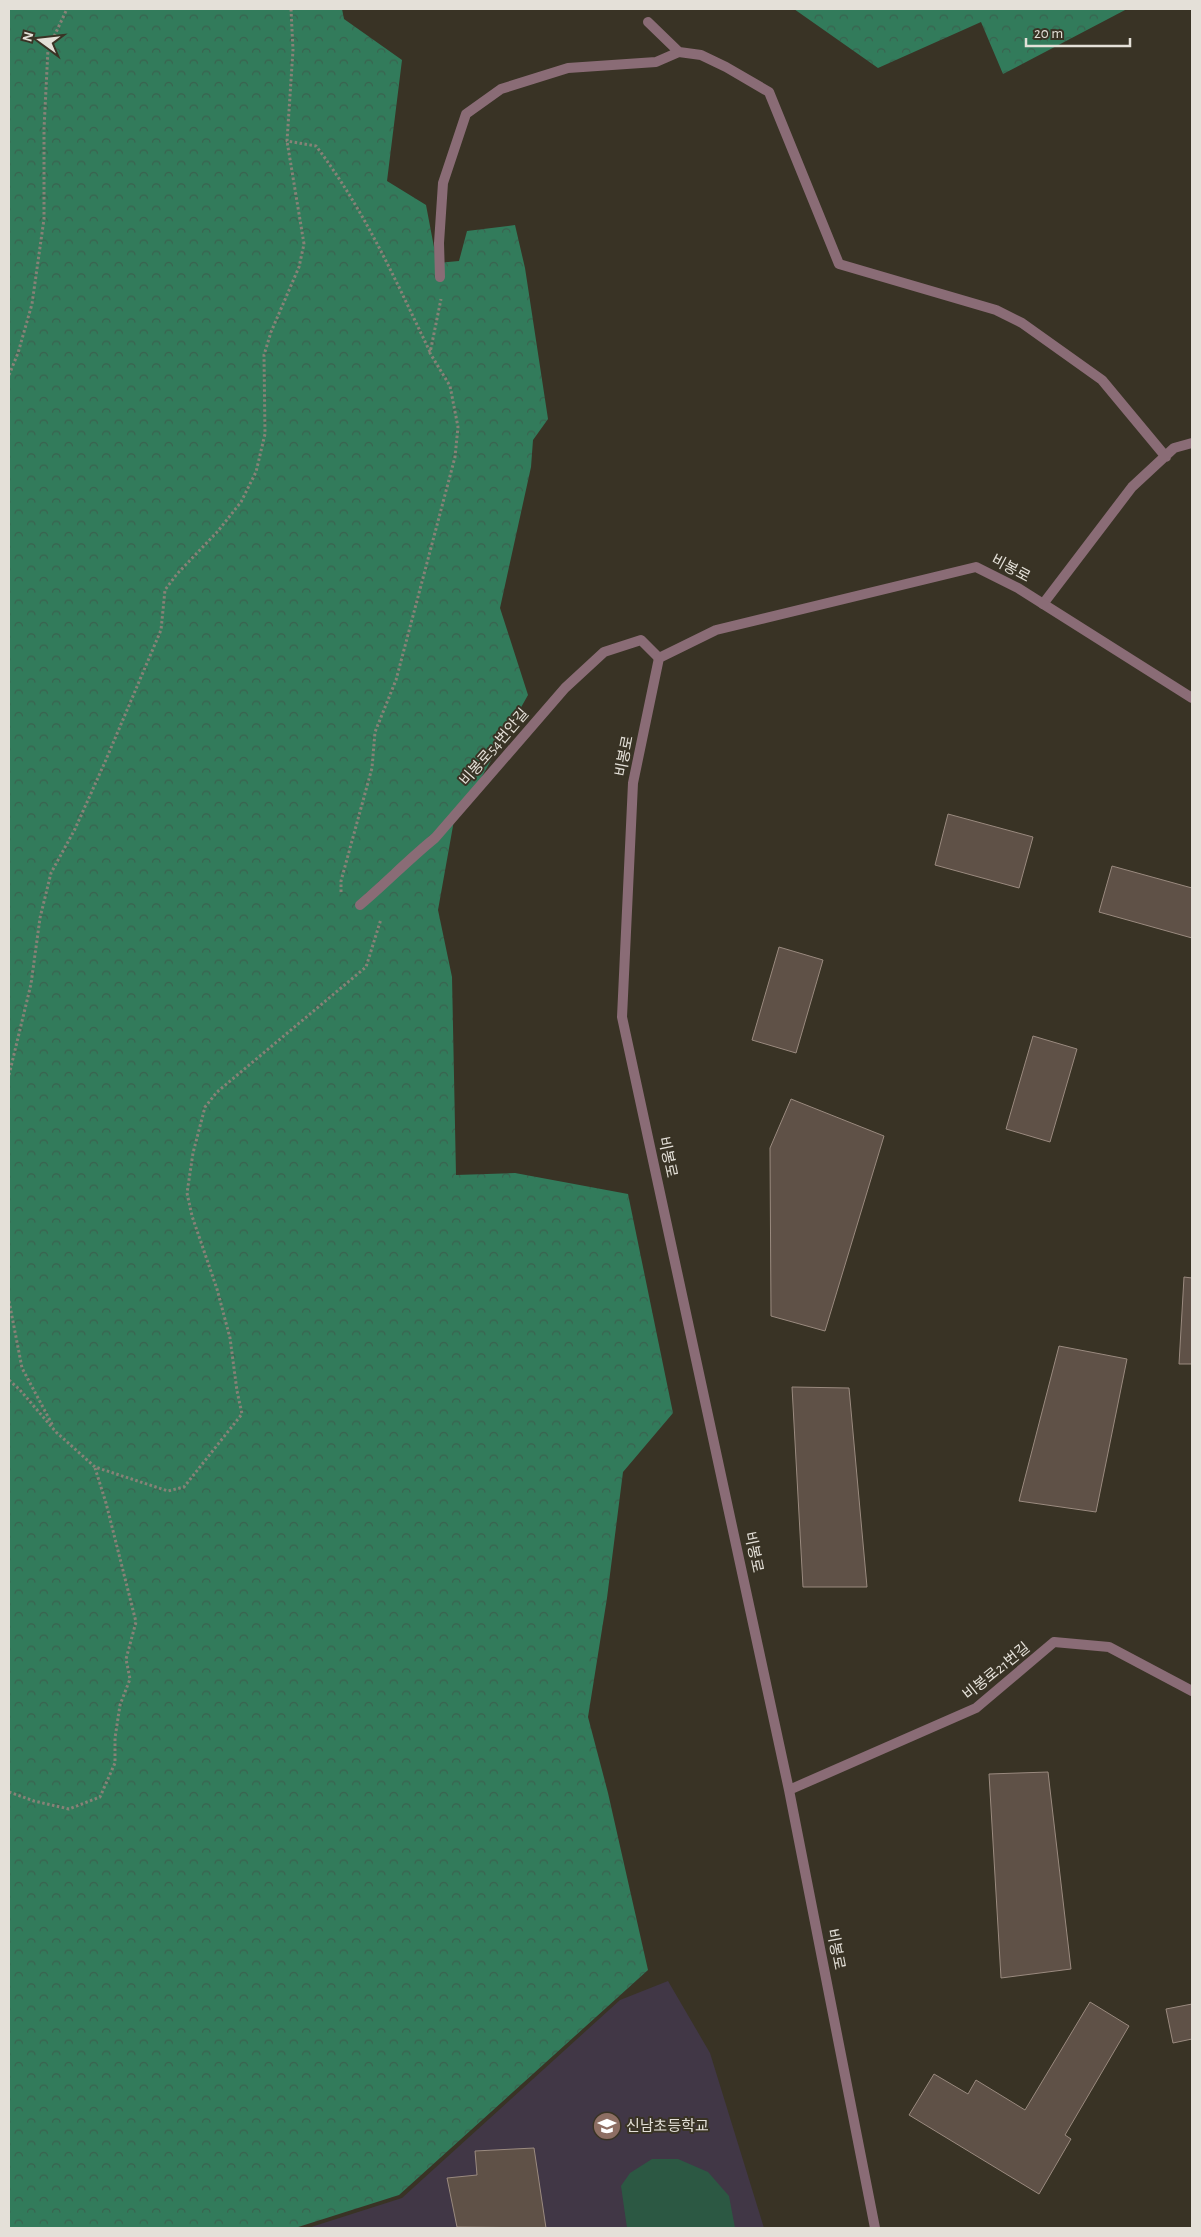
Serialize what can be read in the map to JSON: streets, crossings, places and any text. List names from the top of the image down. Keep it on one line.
{"streets":{"street":["비봉로","비봉로54번안길","비봉로21번길"]},"crossings":[["비봉로","비봉로54번안길"],["비봉로","비봉로21번길"]],"places":{"school or university":["신남초등학교"]},"scale_bar":"20 m","north":"left"}
